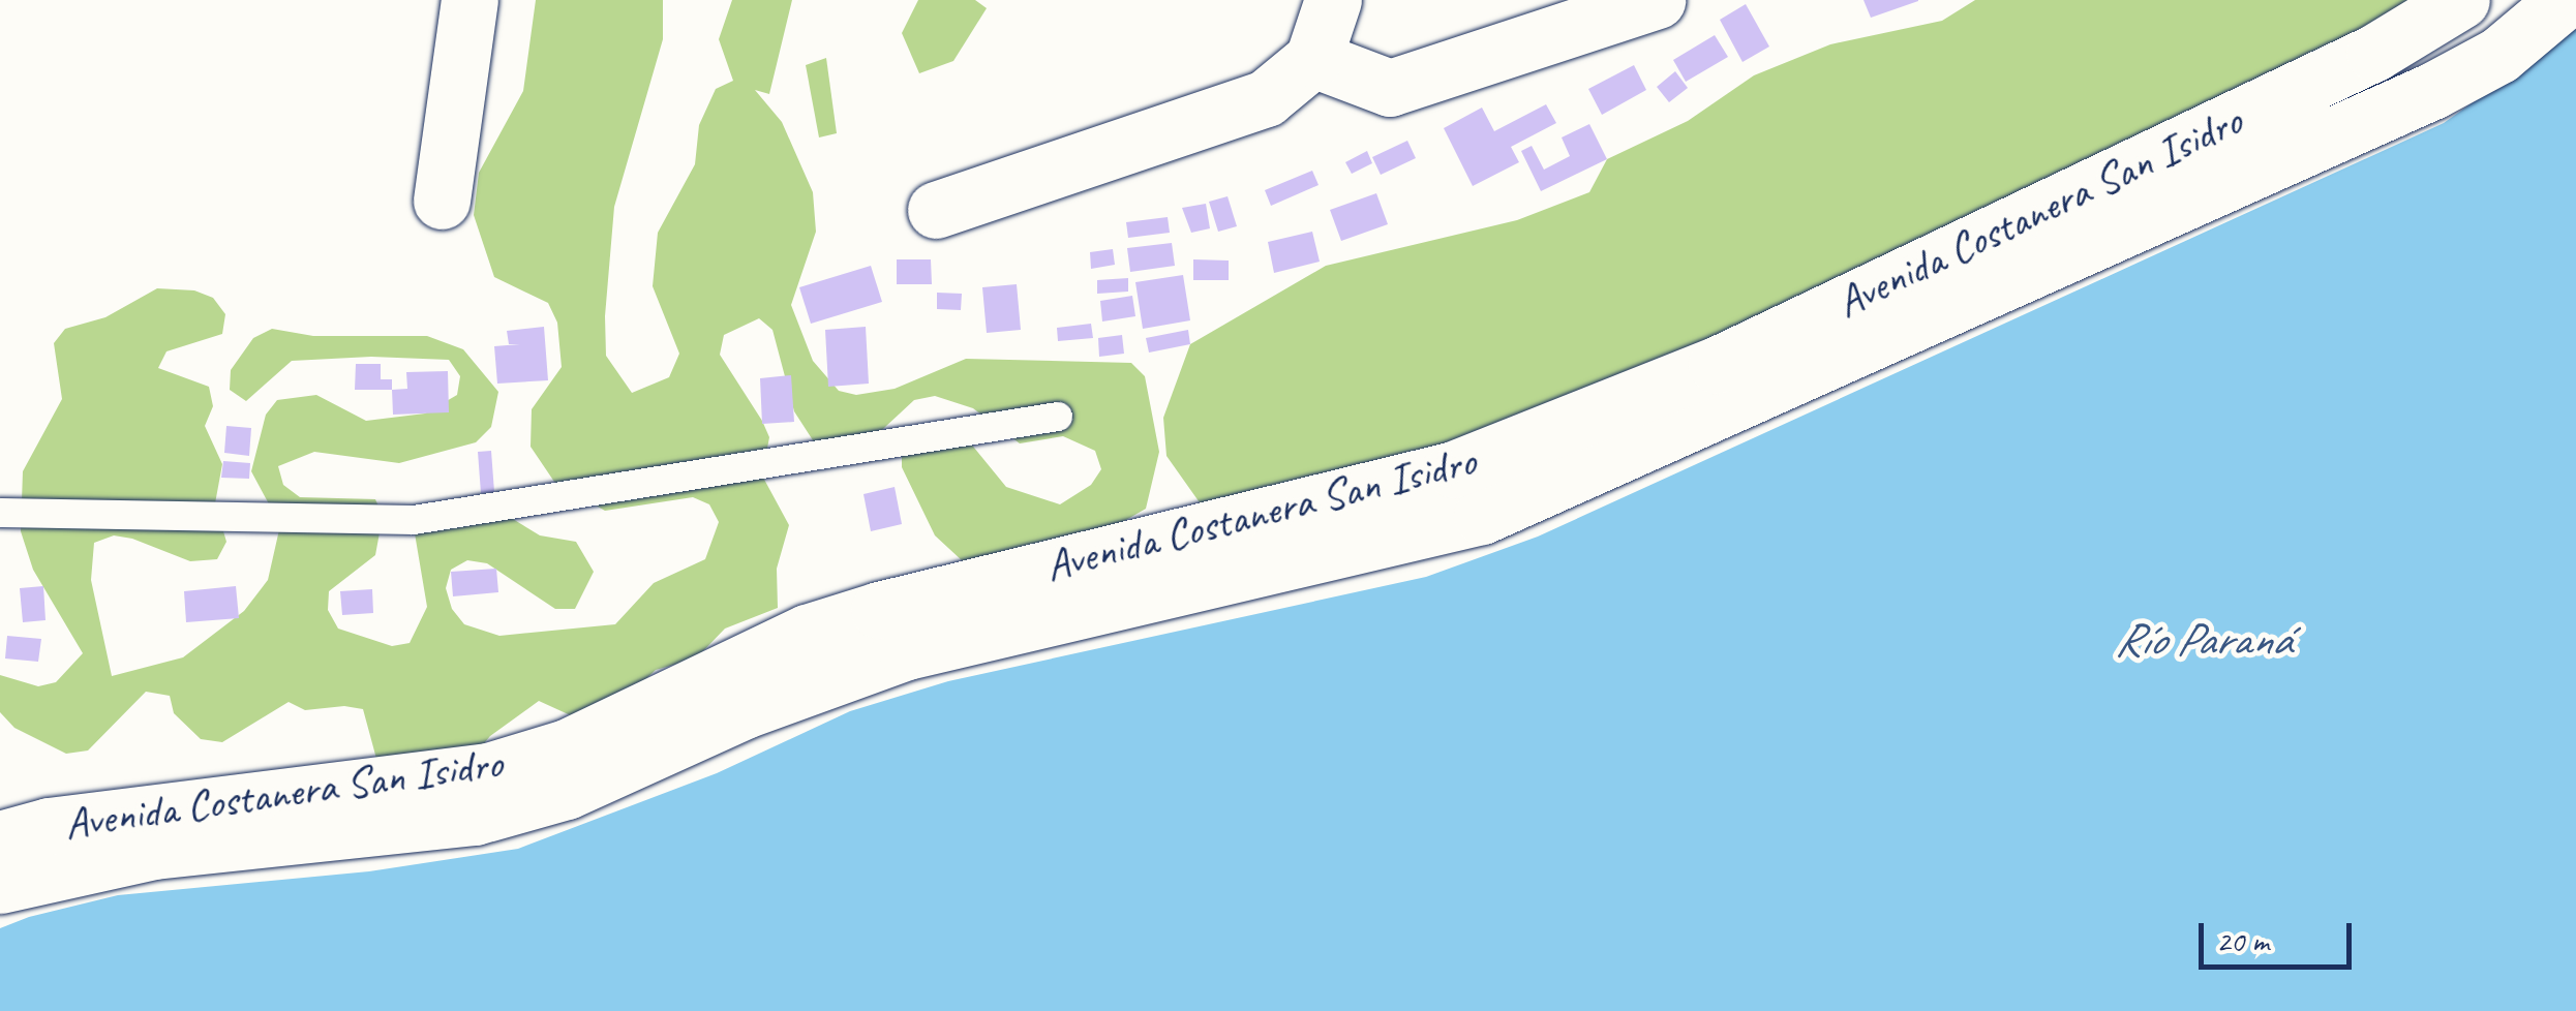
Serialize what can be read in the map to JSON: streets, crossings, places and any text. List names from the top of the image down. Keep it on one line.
{"streets":{"street":["Avenida Costanera San Isidro"]},"water":["Río Paraná"],"scale_bar":"20 m"}
